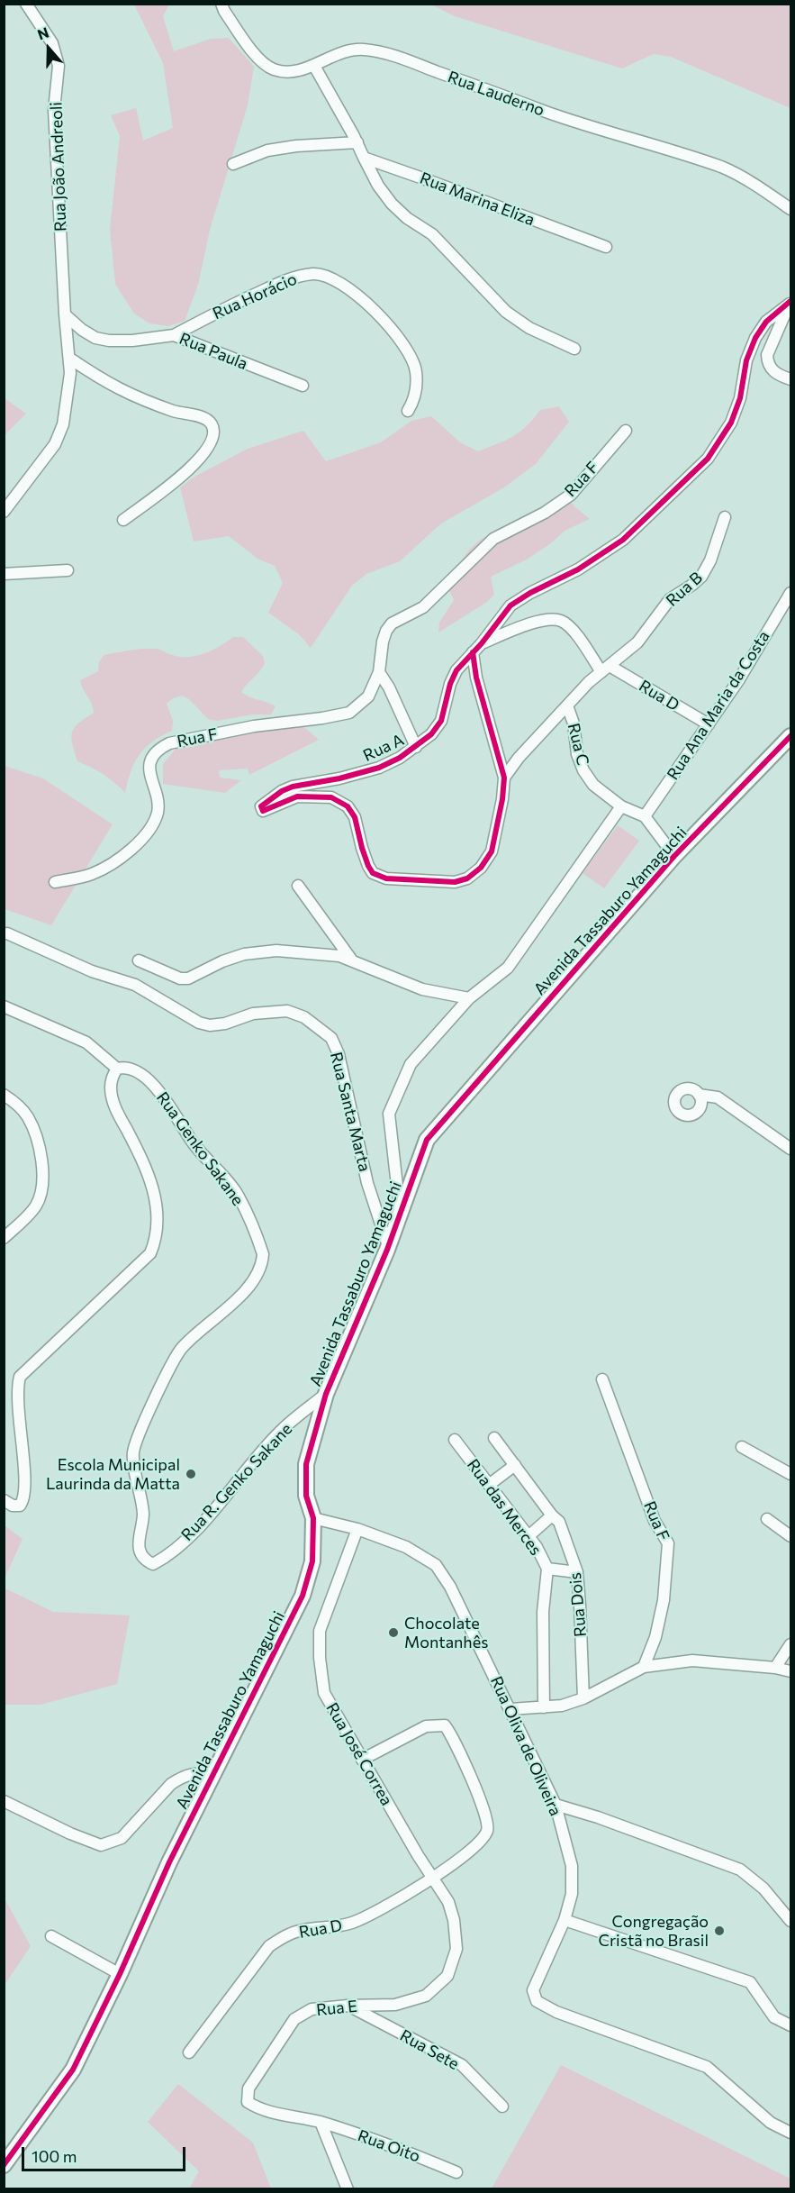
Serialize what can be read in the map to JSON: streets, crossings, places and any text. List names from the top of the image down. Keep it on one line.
{"streets":{"street":["Rua Lauderno","Rua João Andreoli","Rua Marina Eliza","Rua Horácio","Rua Paula","Rua F","Rua B","Rua D","Rua Ana Maria da Costa","Rua C","Rua A","Avenida Tassaburo Yamaguchi","Rua Santa Marta","Rua Genko Sakane","Rua R. Genko Sakane","Rua das Merces","Rua Dois","Rua Oliva de Oliveira","Rua José Correa","Rua E","Rua Sete","Rua Oito"]},"crossings":[["Rua João Andreoli","Rua Paula"],["Rua Horácio","Rua Paula"],["Rua B","Rua D"],["Rua B","Rua C"],["Rua B","Rua A"],["Rua D","Rua Ana Maria da Costa"],["Rua D","Rua A"],["Rua D","Rua José Correa"],["Rua D","Rua E"],["Rua Ana Maria da Costa","Rua C"],["Avenida Tassaburo Yamaguchi","Rua Santa Marta"],["Avenida Tassaburo Yamaguchi","Rua R. Genko Sakane"],["Avenida Tassaburo Yamaguchi","Rua Oliva de Oliveira"],["Rua Genko Sakane","Rua R. Genko Sakane"],["Rua Oliva de Oliveira","Rua José Correa"],["Rua José Correa","Rua E"],["Rua E","Rua Sete"],["Rua E","Rua Oito"]],"places":["Escola Municipal Laurinda da Matta","Chocolate Montanhês","Congregação Cristã no Brasil"],"scale_bar":"100 m","north":"top"}
